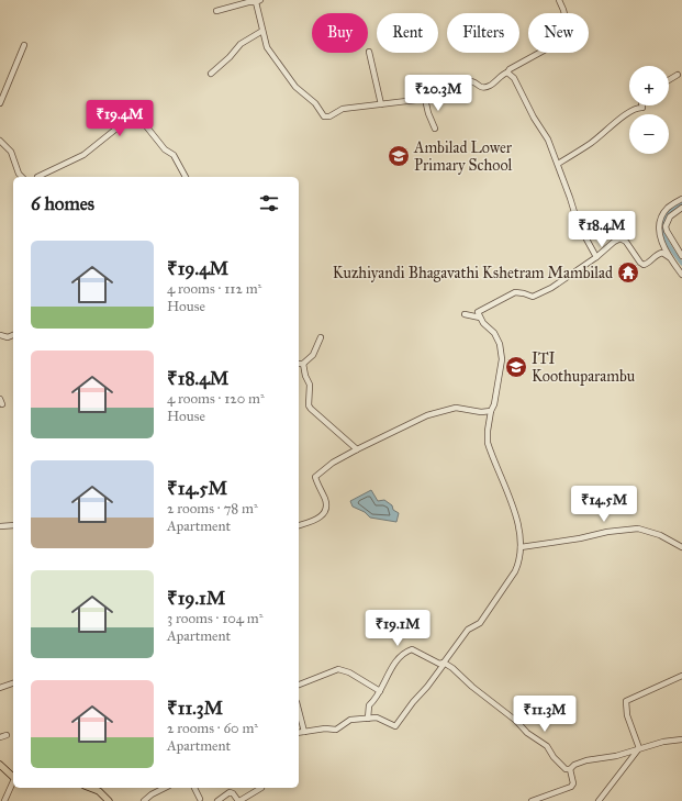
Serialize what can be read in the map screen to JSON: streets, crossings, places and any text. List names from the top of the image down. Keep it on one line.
{"places":{"school or university":["Ambilad Lower Primary School","ITI Koothuparambu"],"temple":["Kuzhiyandi Bhagavathi Kshetram Mambilad"]},"page":{"chip":["Buy","Rent","Filters","New"],"map_buttons":["+","−"],"price":["₹20.3M","₹19.4M","₹18.4M","₹14.5M","₹19.1M","₹11.3M"],"heading":"6 homes","list":[{"name":"₹19.4M","note":"4 rooms · 112 m² · House"},{"name":"₹18.4M","note":"4 rooms · 120 m² · House"},{"name":"₹14.5M","note":"2 rooms · 78 m² · Apartment"},{"name":"₹19.1M","note":"3 rooms · 104 m² · Apartment"},{"name":"₹11.3M","note":"2 rooms · 60 m² · Apartment"}]}}
